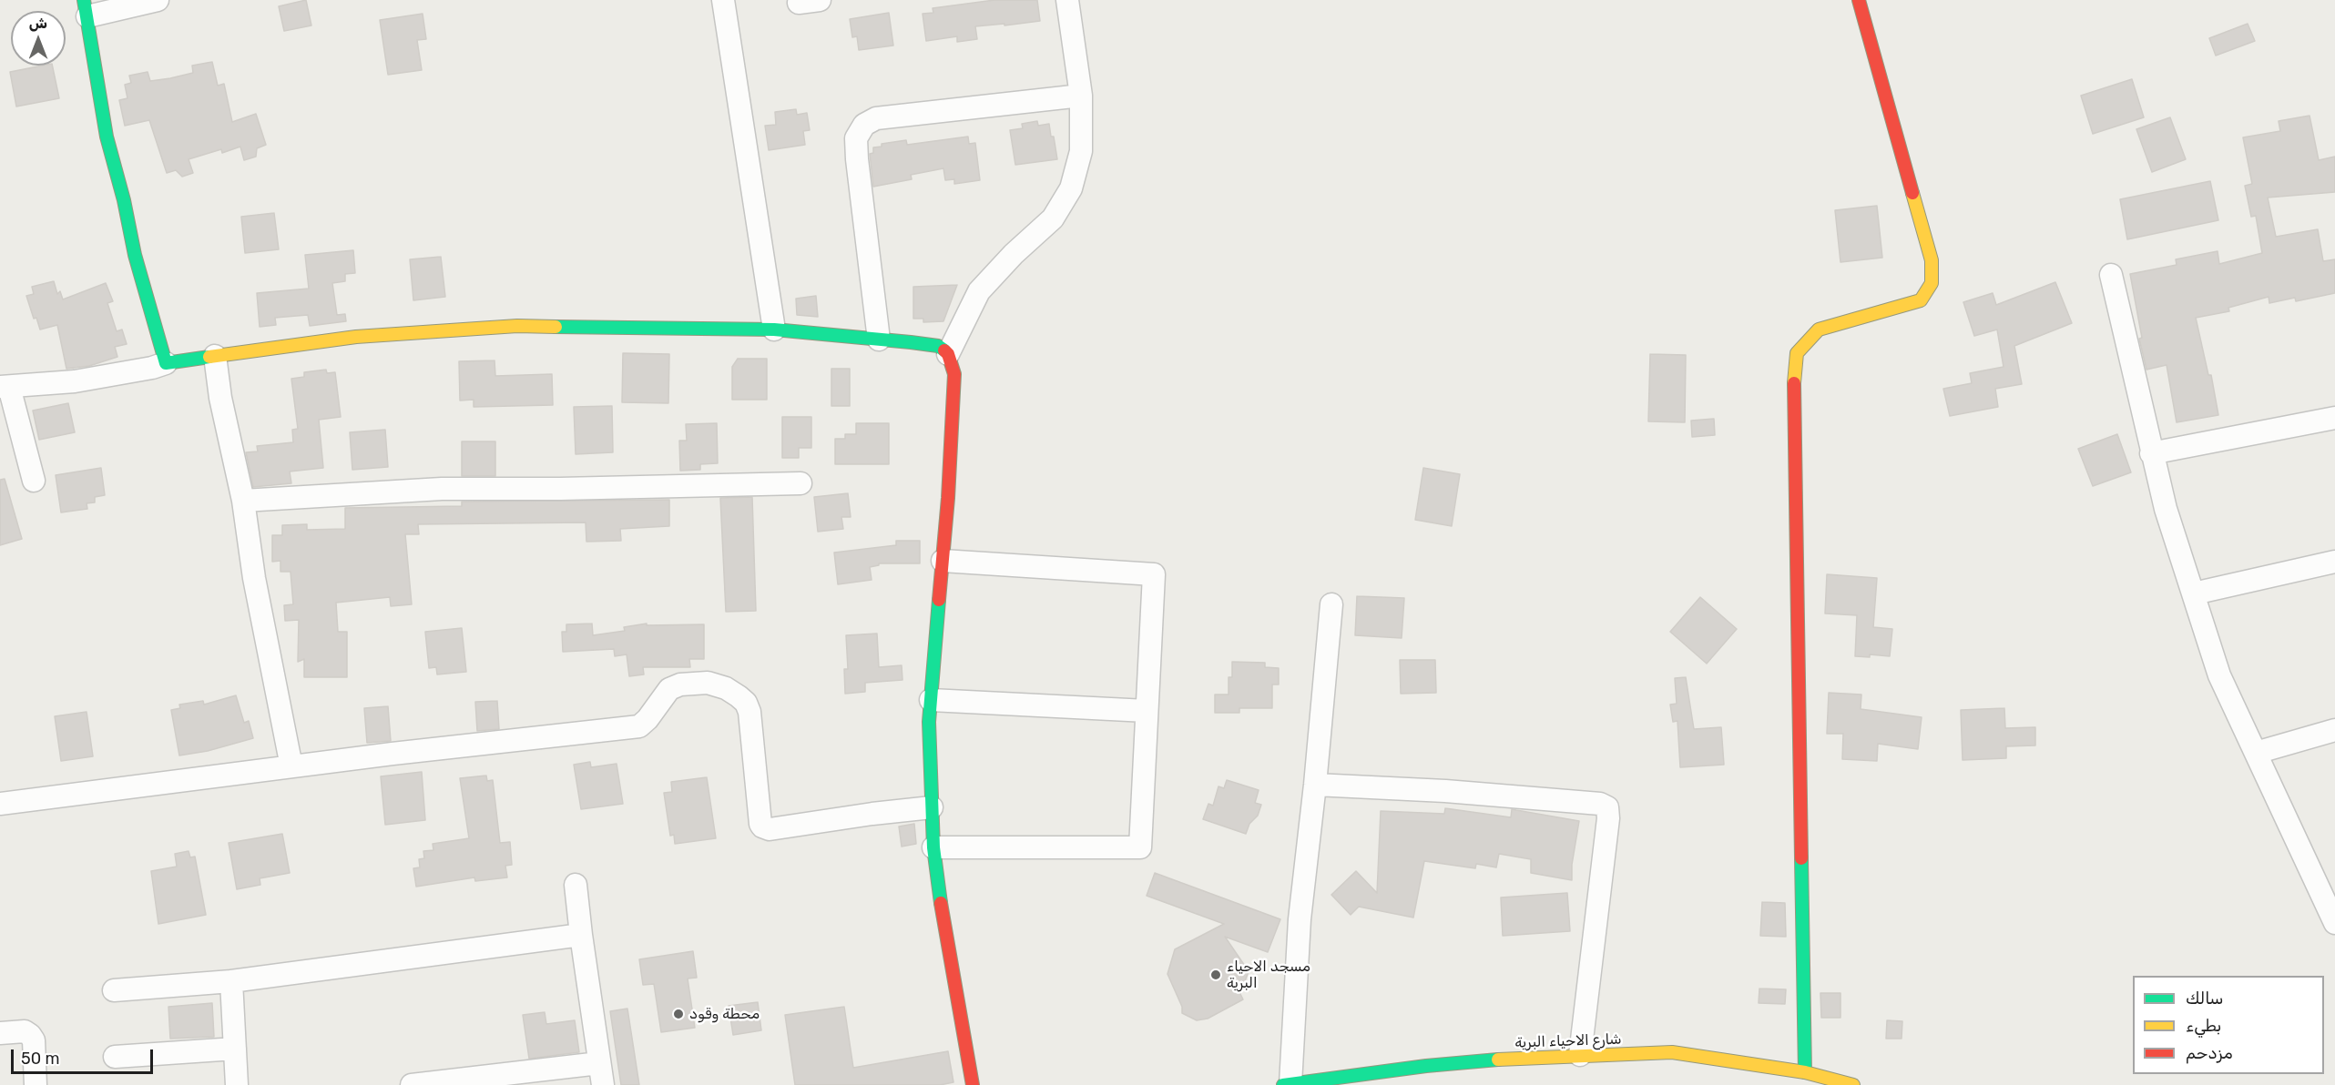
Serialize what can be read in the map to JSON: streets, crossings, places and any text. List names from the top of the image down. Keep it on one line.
{"streets":{"main road":["شارع الاحياء البرية"]},"places":["مسجد الاحياء البرية","محطة وقود"],"legend":["سالك","بطيء","مزدحم"],"scale_bar":"50 m","north":"top"}
